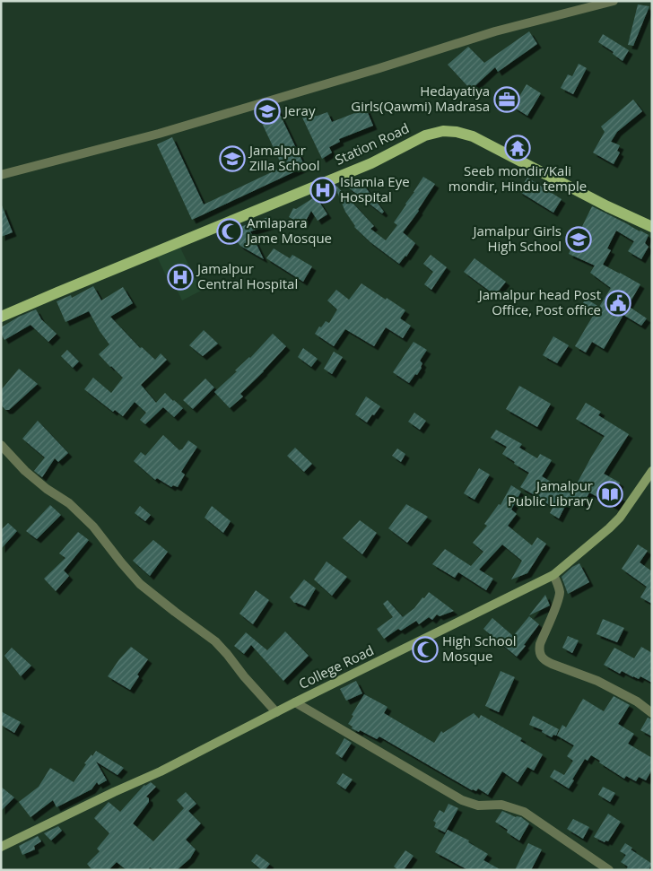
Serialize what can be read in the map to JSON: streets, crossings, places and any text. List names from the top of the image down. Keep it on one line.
{"streets":{"main road":["Station Road","College Road"]},"places":{"office":["Hedayatiya Girls(Qawmi) Madrasa"],"school or university":["Jeray","Jamalpur Zilla School","Jamalpur Girls High School"],"temple":["Seeb mondir/Kali mondir, Hindu temple"],"hospital":["Islamia Eye Hospital","Jamalpur Central Hospital"],"mosque":["Amlapara Jame Mosque","High School Mosque"],"public building":["Jamalpur head Post Office, Post office"],"library":["Jamalpur Public Library"]}}
